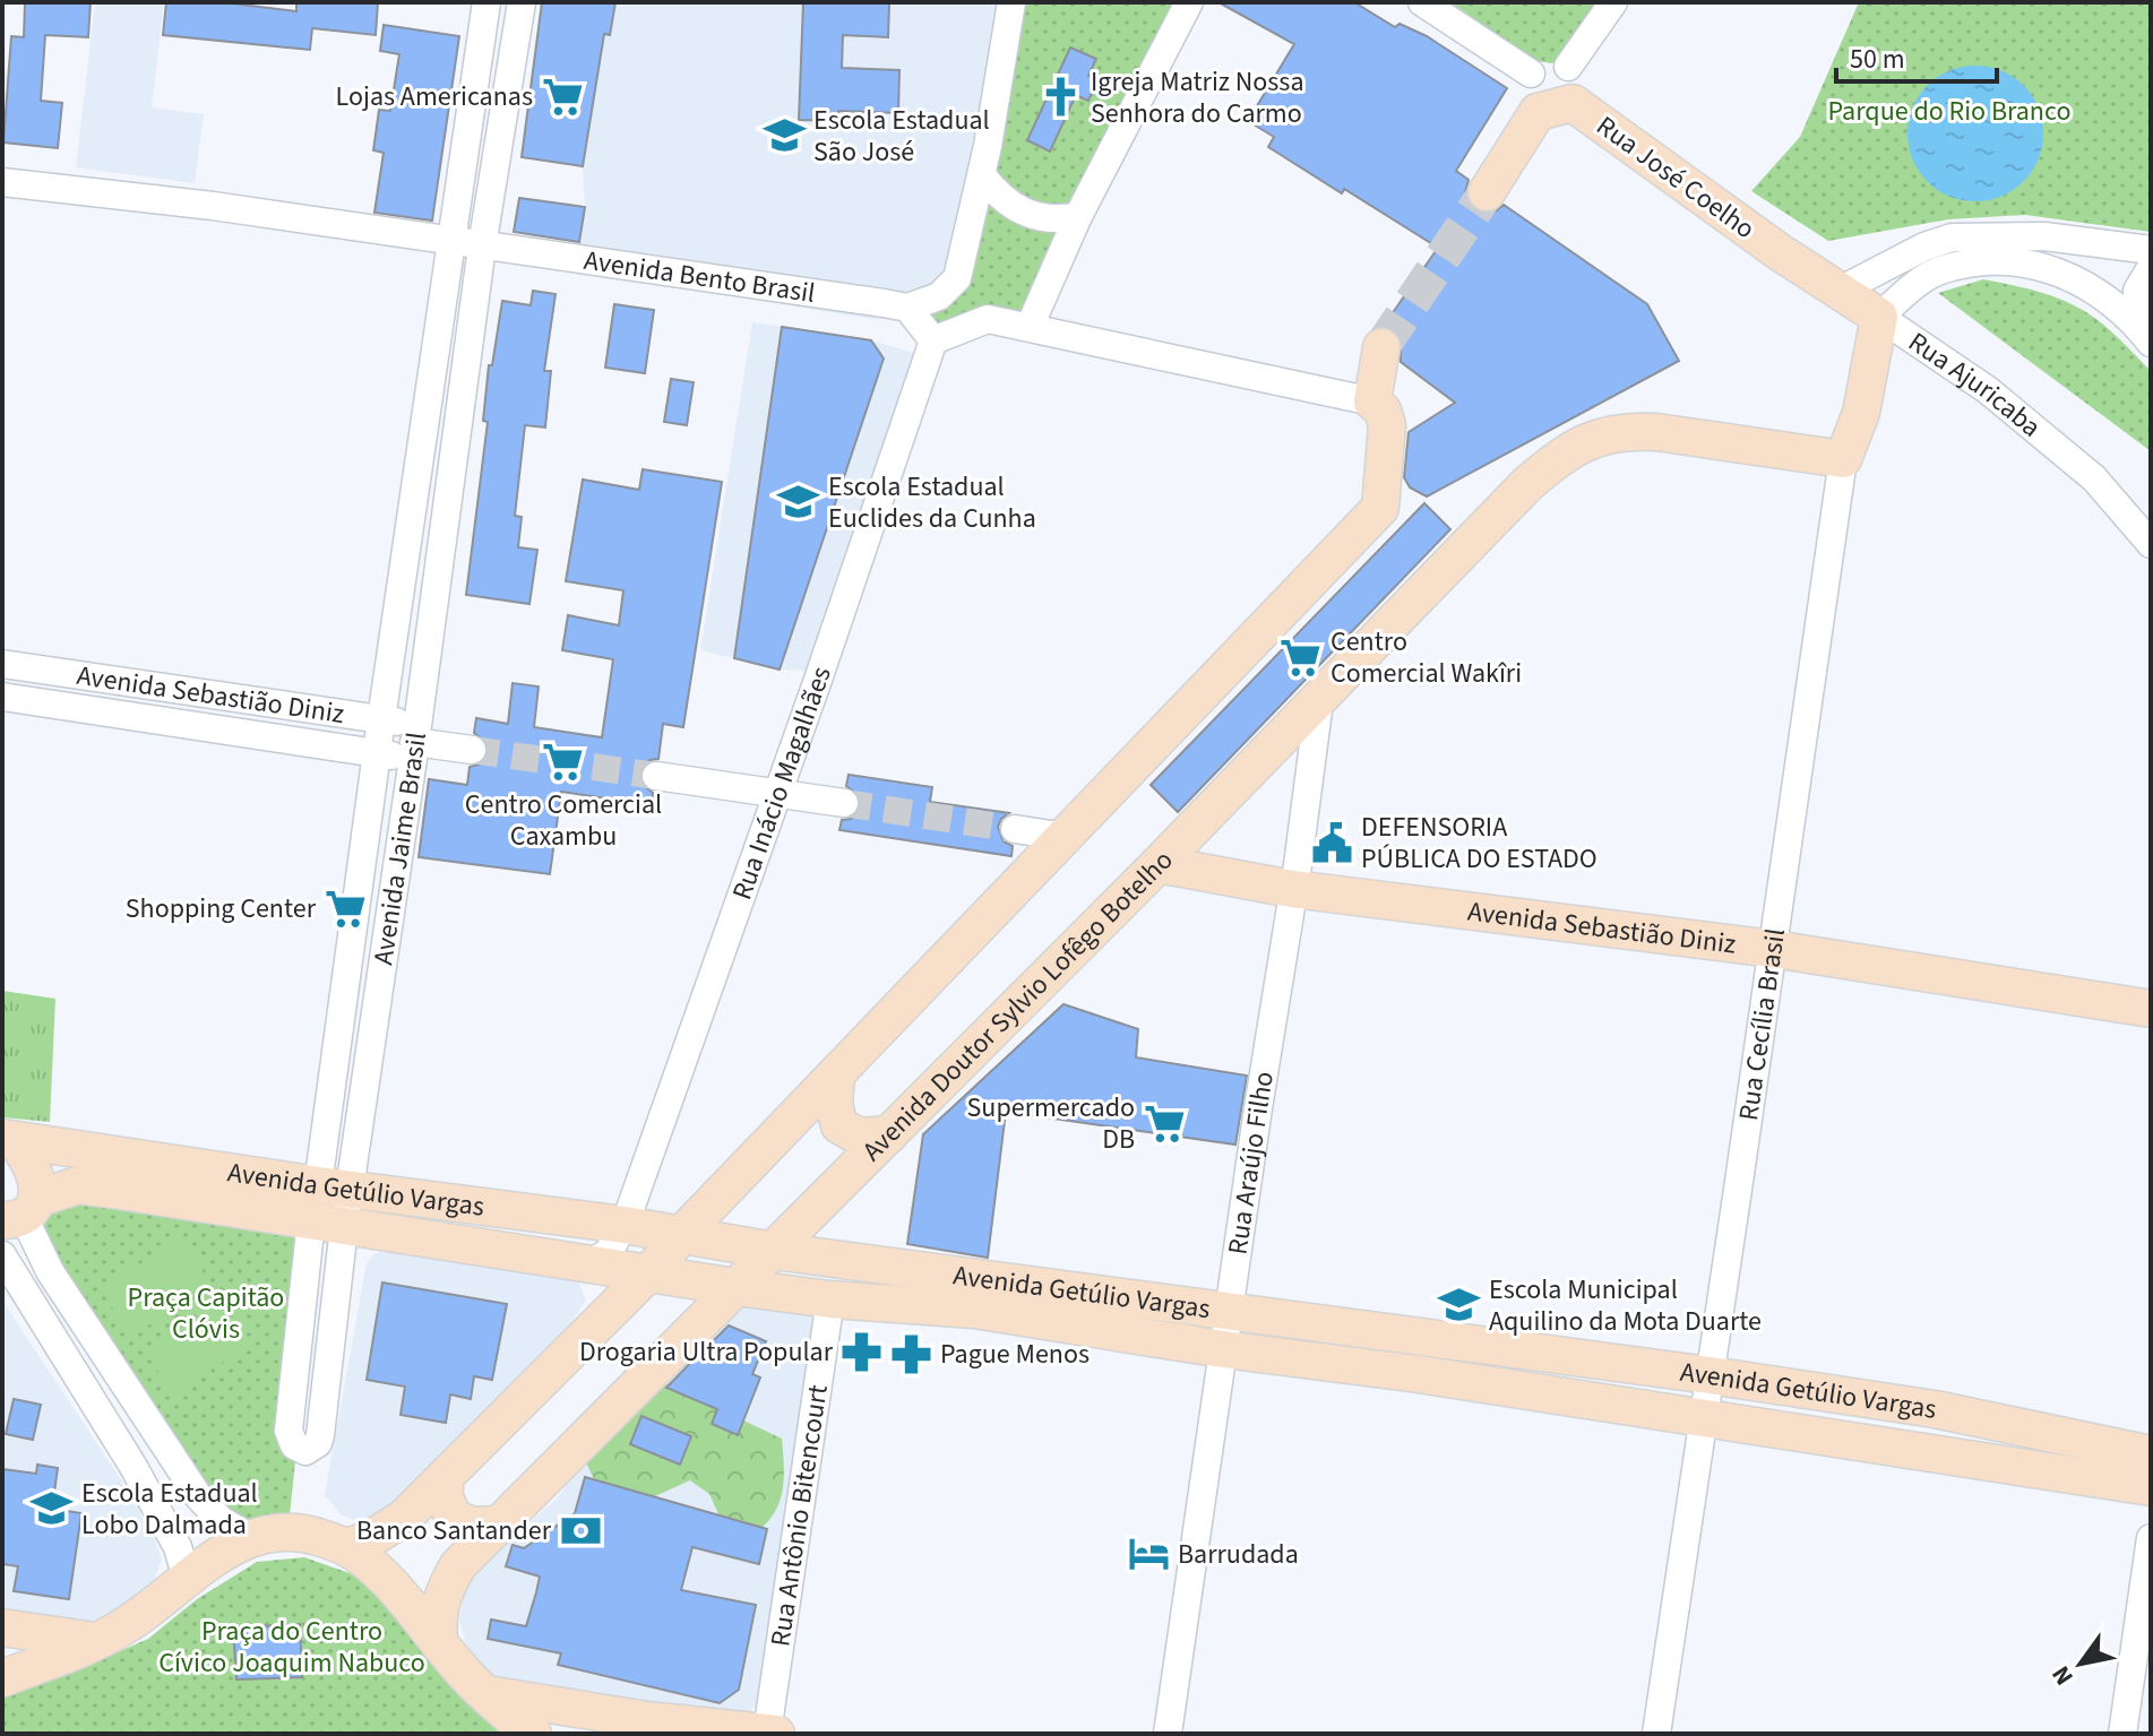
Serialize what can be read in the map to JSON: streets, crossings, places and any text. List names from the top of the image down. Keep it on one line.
{"streets":{"main road":["Rua José Coelho","Rua Ajuricaba","Avenida Sebastião Diniz","Avenida Doutor Sylvio Lofêgo Botelho","Rua Cecília Brasil","Avenida Getúlio Vargas"],"street":["Avenida Bento Brasil","Rua Inácio Magalhães","Avenida Jaime Brasil","Rua Araújo Filho","Rua Antônio Bitencourt"]},"crossings":[["Rua José Coelho","Rua Ajuricaba"],["Avenida Bento Brasil","Avenida Jaime Brasil"],["Rua Ajuricaba","Rua Cecília Brasil"],["Avenida Sebastião Diniz","Avenida Jaime Brasil"],["Avenida Sebastião Diniz","Avenida Doutor Sylvio Lofêgo Botelho"],["Avenida Sebastião Diniz","Rua Cecília Brasil"],["Avenida Sebastião Diniz","Rua Araújo Filho"],["Rua Inácio Magalhães","Avenida Getúlio Vargas"],["Avenida Jaime Brasil","Avenida Getúlio Vargas"],["Avenida Doutor Sylvio Lofêgo Botelho","Rua Cecília Brasil"],["Avenida Doutor Sylvio Lofêgo Botelho","Rua Araújo Filho"],["Avenida Doutor Sylvio Lofêgo Botelho","Avenida Getúlio Vargas"],["Rua Cecília Brasil","Avenida Getúlio Vargas"],["Rua Araújo Filho","Avenida Getúlio Vargas"],["Avenida Getúlio Vargas","Rua Antônio Bitencourt"]],"parks":["Parque do Rio Branco","Praça Capitão Clóvis","Praça do Centro Cívico Joaquim Nabuco"],"places":{"supermarket":["Lojas Americanas","Centro Comercial Wakîri","Centro Comercial Caxambu","Shopping Center","Supermercado DB"],"church":["Igreja Matriz Nossa Senhora do Carmo"],"school or university":["Escola Estadual São José","Escola Estadual Euclides da Cunha","Escola Municipal Aquilino da Mota Duarte","Escola Estadual Lobo Dalmada"],"public building":["DEFENSORIA PÚBLICA DO ESTADO"],"pharmacy":["Drogaria Ultra Popular","Pague Menos"],"bank":["Banco Santander"],"hotel":["Barrudada"]},"scale_bar":"50 m","north":"bottom left"}
